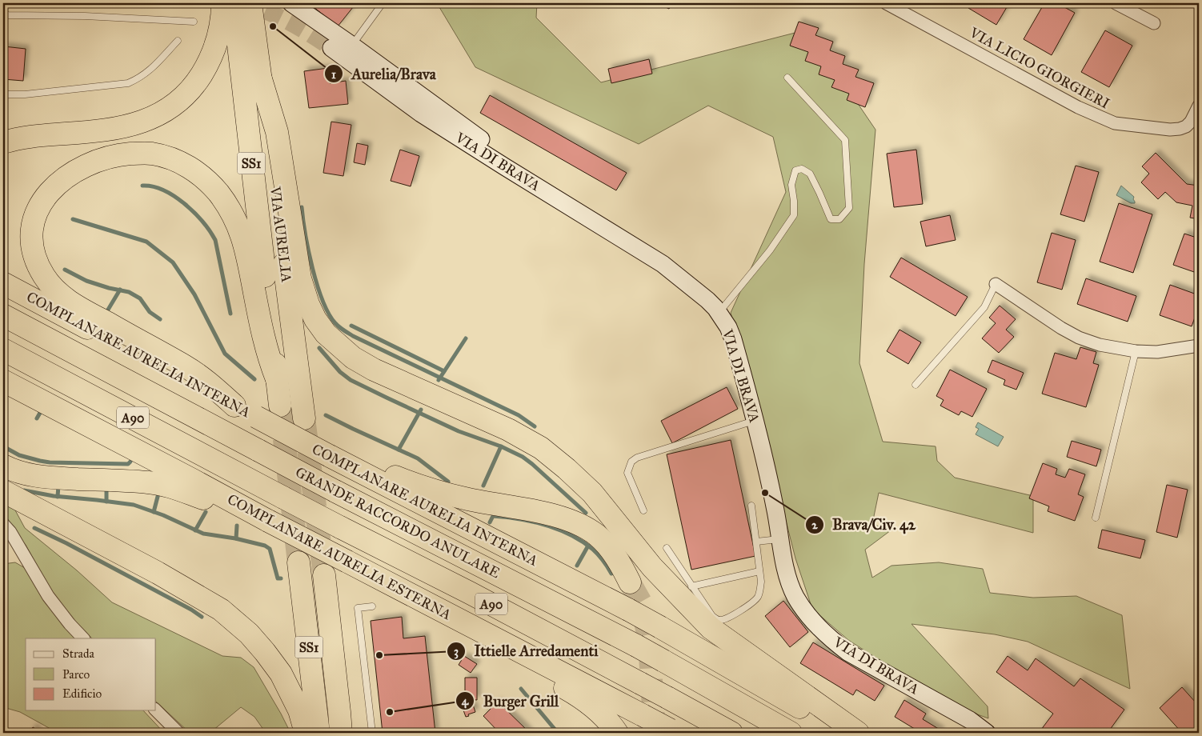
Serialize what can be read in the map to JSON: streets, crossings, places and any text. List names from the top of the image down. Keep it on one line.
{"streets":{"highway":["SS1","VIA AURELIA","COMPLANARE AURELIA INTERNA","A90","GRANDE RACCORDO ANULARE","COMPLANARE AURELIA ESTERNA"],"street":["VIA LICIO GIORGIERI","VIA DI BRAVA"]},"places":["Aurelia/Brava","Brava/Civ. 42","Ittielle Arredamenti","Burger Grill"],"legend":["Strada","Parco","Edificio"]}
